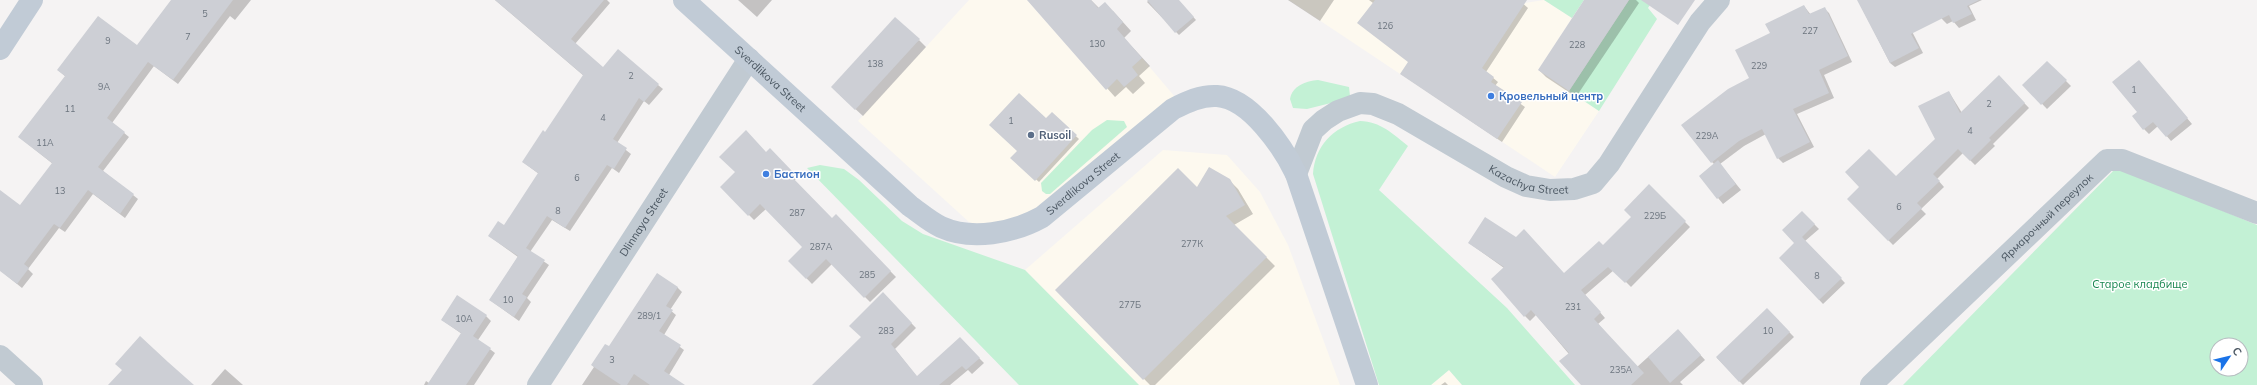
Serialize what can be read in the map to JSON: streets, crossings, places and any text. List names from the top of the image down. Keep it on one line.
{"streets":{"street":["Sverdlikova Street","Kazachya Street","Ярмарочный переулок","Dlinnaya Street"]},"crossings":[["Sverdlikova Street","Kazachya Street"],["Sverdlikova Street","Dlinnaya Street"]],"parks":["Старое кладбище"],"places":["Кровельный центр","Rusoil","Бастион"],"house_numbers":["5","126","227","7","9","130","228","138","229","2","9А","1","2","11","4","1","4","229А","11А","6","13","6","8","287","229Б","277К","287А","285","8","10","277Б","231","289/1","10А","283","10","3","235А"],"north":"top right"}
